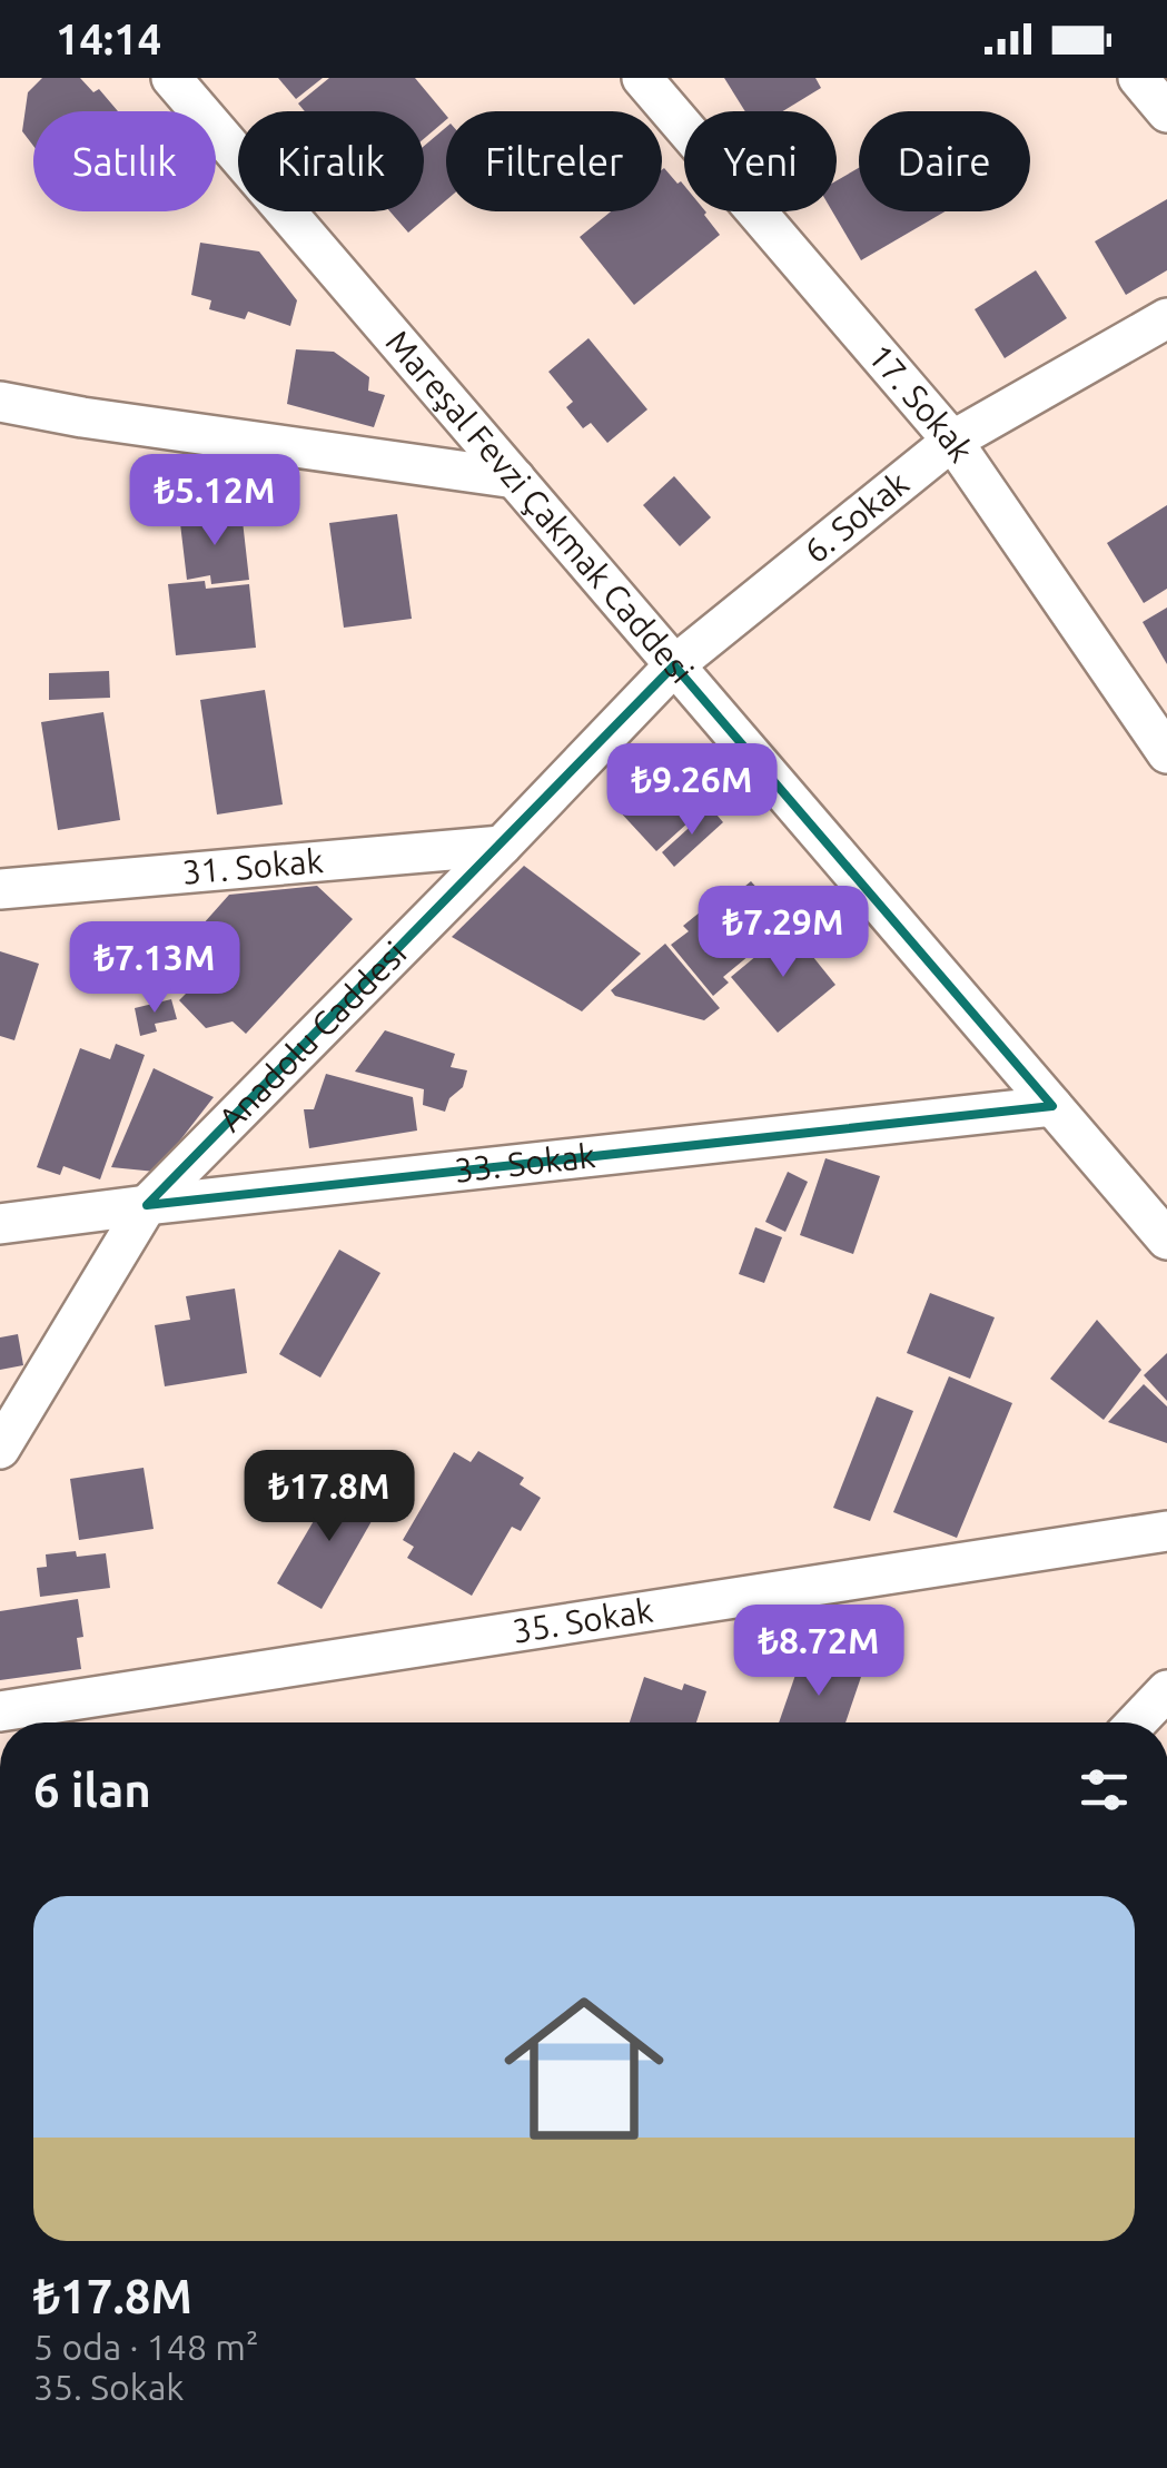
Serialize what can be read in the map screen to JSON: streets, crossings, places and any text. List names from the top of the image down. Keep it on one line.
{"streets":{"street":["17. Sokak","Mareşal Fevzi Çakmak Caddesi","6. Sokak","31. Sokak","Anadolu Caddesi","33. Sokak","35. Sokak"]},"crossings":[["17. Sokak","6. Sokak"],["Mareşal Fevzi Çakmak Caddesi","6. Sokak"],["Mareşal Fevzi Çakmak Caddesi","Anadolu Caddesi"],["Mareşal Fevzi Çakmak Caddesi","33. Sokak"],["6. Sokak","Anadolu Caddesi"],["31. Sokak","Anadolu Caddesi"],["Anadolu Caddesi","33. Sokak"]],"page":{"status":"14:14","chip":["Satılık","Kiralık","Filtreler","Yeni","Daire"],"price":["₺5.12M","₺9.26M","₺7.29M","₺7.13M","₺17.8M","₺8.72M"],"heading":"6 ilan","list":[{"name":"₺17.8M","note":"5 oda · 148 m² · 35. Sokak"}]}}
